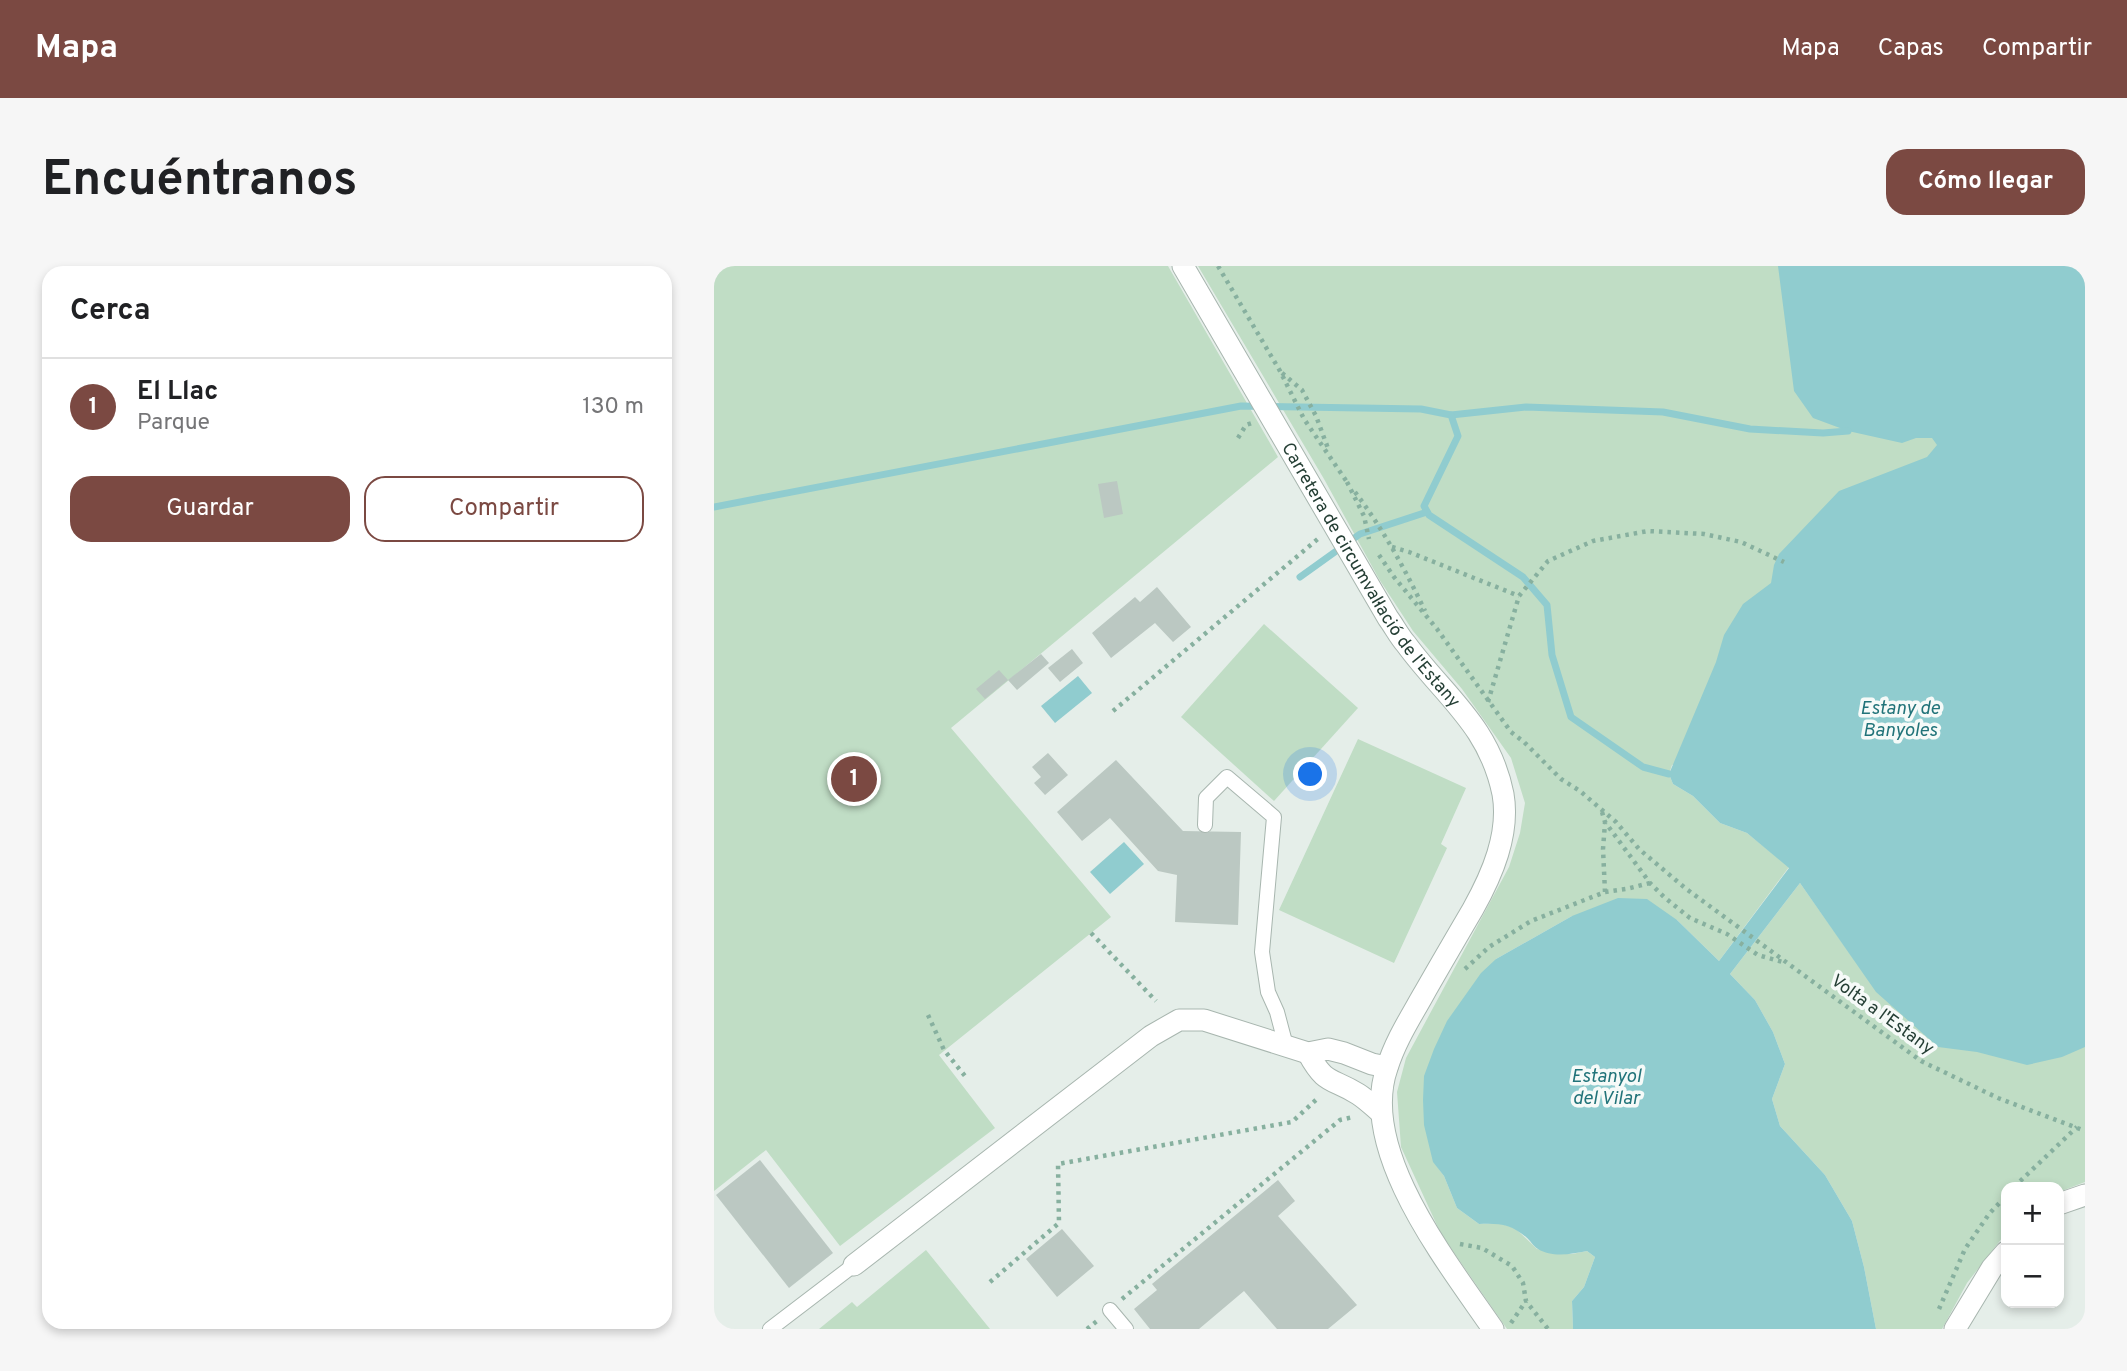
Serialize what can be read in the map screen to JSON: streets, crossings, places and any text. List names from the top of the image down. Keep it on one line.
{"streets":{"street":["Carretera de circumval·lació de l'Estany"],"path":["Volta a l'Estany"]},"water":["Estany de Banyoles","Estanyol del Vilar"],"page":{"header":"Mapa","nav":["Mapa","Capas","Compartir"],"buttons":["Cómo llegar",["Guardar","Compartir"]],"title":"Encuéntranos","heading":"Cerca","list":[{"mark":"1","name":"El Llac","note":"Parque","value":"130 m"}],"pins":"1","map_buttons":["+","−"]}}
